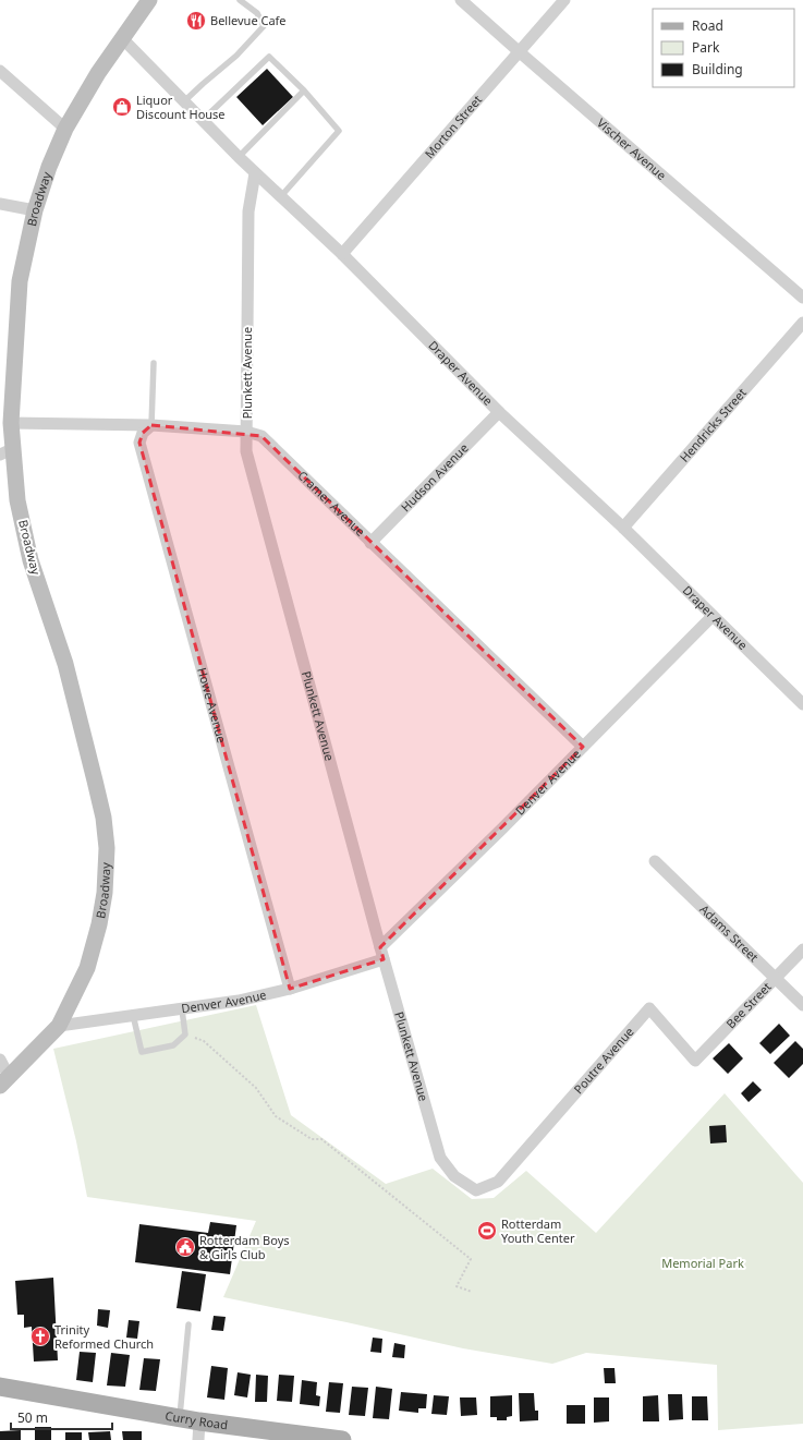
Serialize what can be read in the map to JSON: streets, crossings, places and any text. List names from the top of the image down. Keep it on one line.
{"streets":{"main road":["Broadway","Curry Road"],"street":["Morton Street","Vischer Avenue","Plunkett Avenue","Draper Avenue","Hendricks Street","Hudson Avenue","Cramer Avenue","Howe Avenue","Denver Avenue","Adams Street","Bee Street","Poutre Avenue"]},"crossings":[["Morton Street","Vischer Avenue"],["Morton Street","Draper Avenue"],["Broadway","Draper Avenue"],["Broadway","Cramer Avenue"],["Broadway","Denver Avenue"],["Plunkett Avenue","Draper Avenue"],["Plunkett Avenue","Cramer Avenue"],["Plunkett Avenue","Denver Avenue"],["Plunkett Avenue","Poutre Avenue"],["Draper Avenue","Hendricks Street"],["Draper Avenue","Hudson Avenue"],["Draper Avenue","Denver Avenue"],["Hudson Avenue","Cramer Avenue"],["Cramer Avenue","Howe Avenue"],["Cramer Avenue","Denver Avenue"],["Howe Avenue","Denver Avenue"],["Adams Street","Bee Street"],["Bee Street","Poutre Avenue"]],"parks":["Memorial Park"],"places":{"restaurant":["Bellevue Cafe"],"shop":["Liquor Discount House"],"sports":["Rotterdam Youth Center"],"public building":["Rotterdam Boys & Girls Club"],"church":["Trinity Reformed Church"]},"legend":["Road","Park","Building"],"scale_bar":"50 m"}
